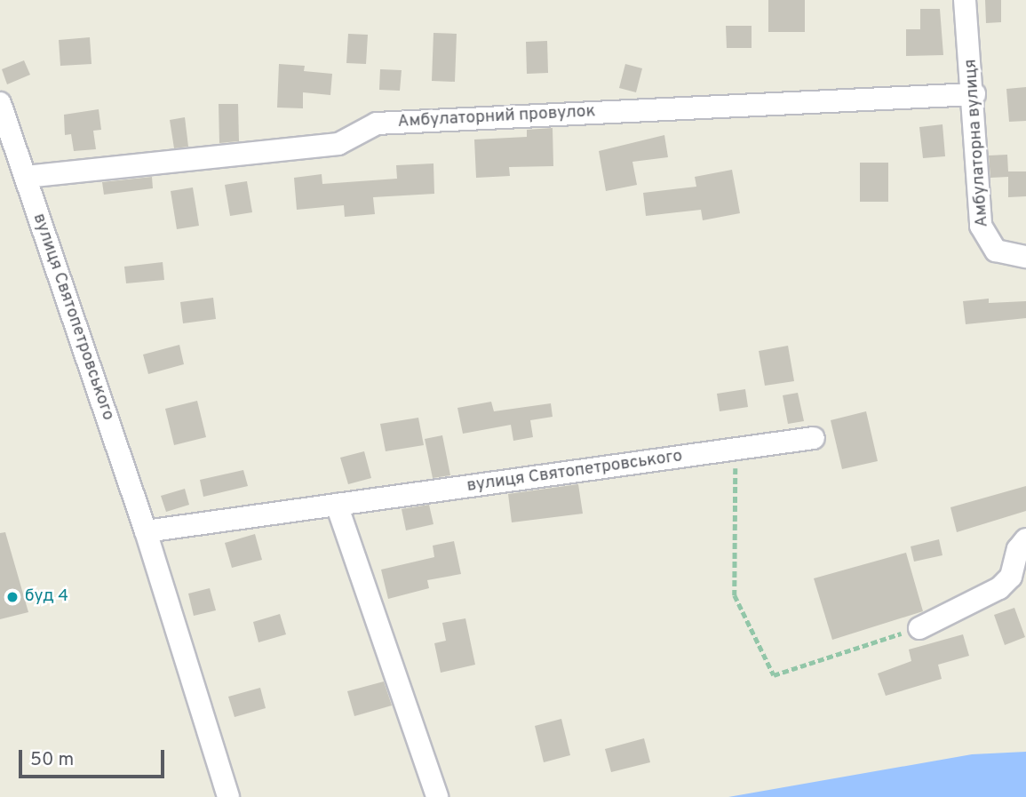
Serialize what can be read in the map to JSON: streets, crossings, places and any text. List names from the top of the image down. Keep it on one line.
{"streets":{"street":["Амбулаторний провулок","Амбулаторна вулиця","вулиця Святопетровського"]},"crossings":[["Амбулаторний провулок","Амбулаторна вулиця"],["Амбулаторний провулок","вулиця Святопетровського"]],"places":["буд 4"],"scale_bar":"50 m"}
